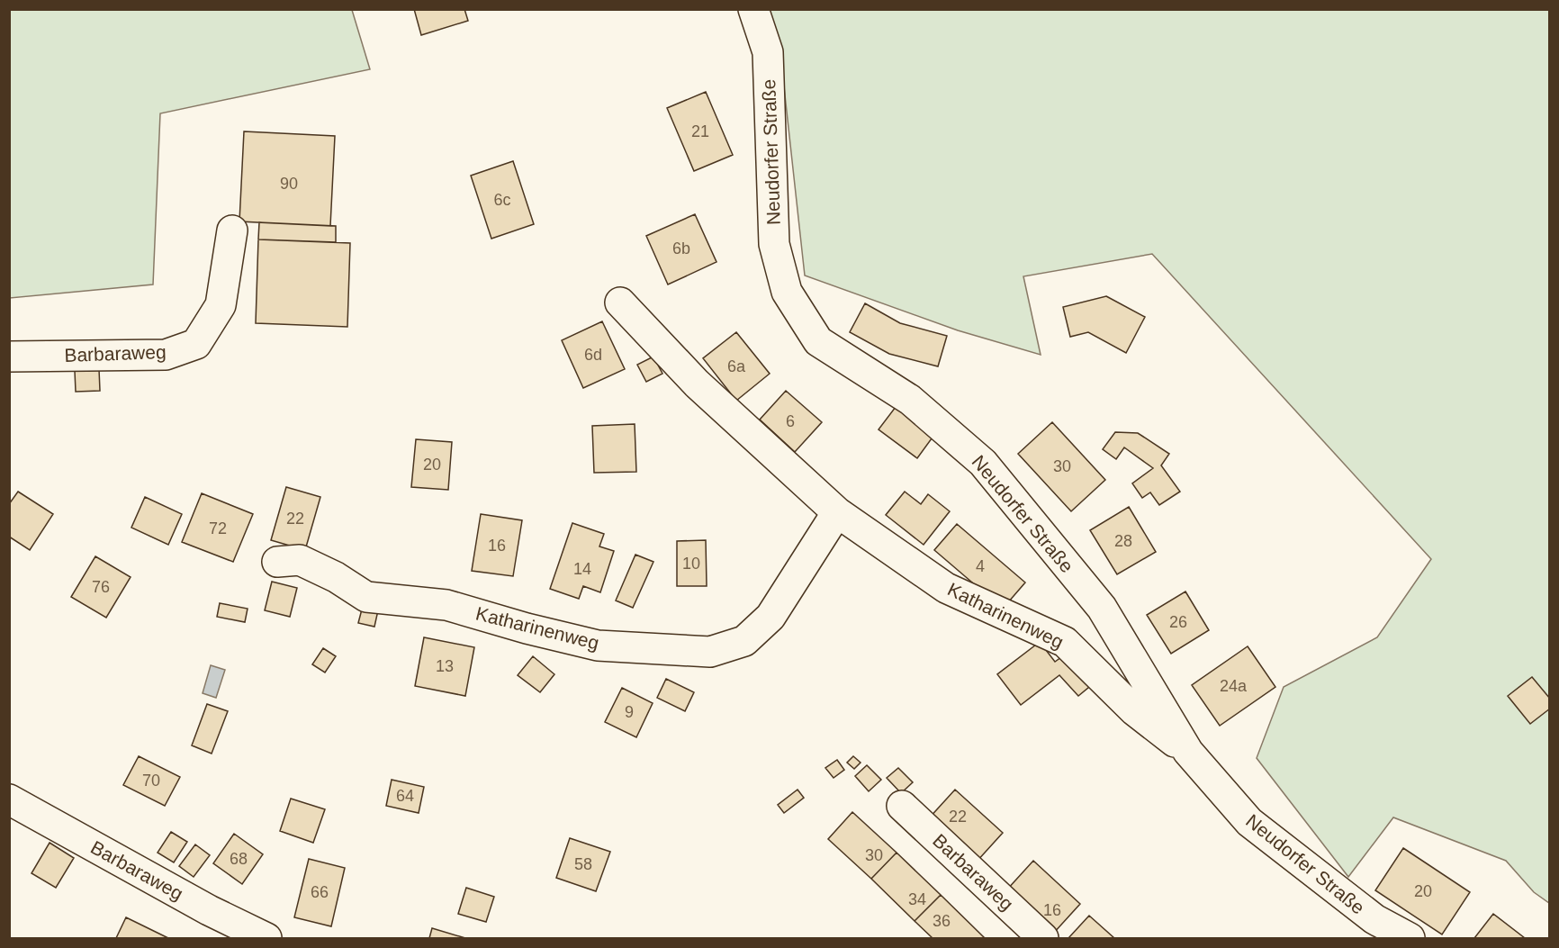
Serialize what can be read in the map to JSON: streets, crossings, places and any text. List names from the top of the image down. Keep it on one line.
{"streets":{"street":["Neudorfer Straße","Barbaraweg","Katharinenweg"]},"crossings":[["Neudorfer Straße","Katharinenweg"]],"house_numbers":["21","90","6c","6b","6d","6a","6","20","30","22","72","28","16","10","4","14","76","26","13","24a","9","70","64","22","30","68","58","20","66","34","16","36"]}
